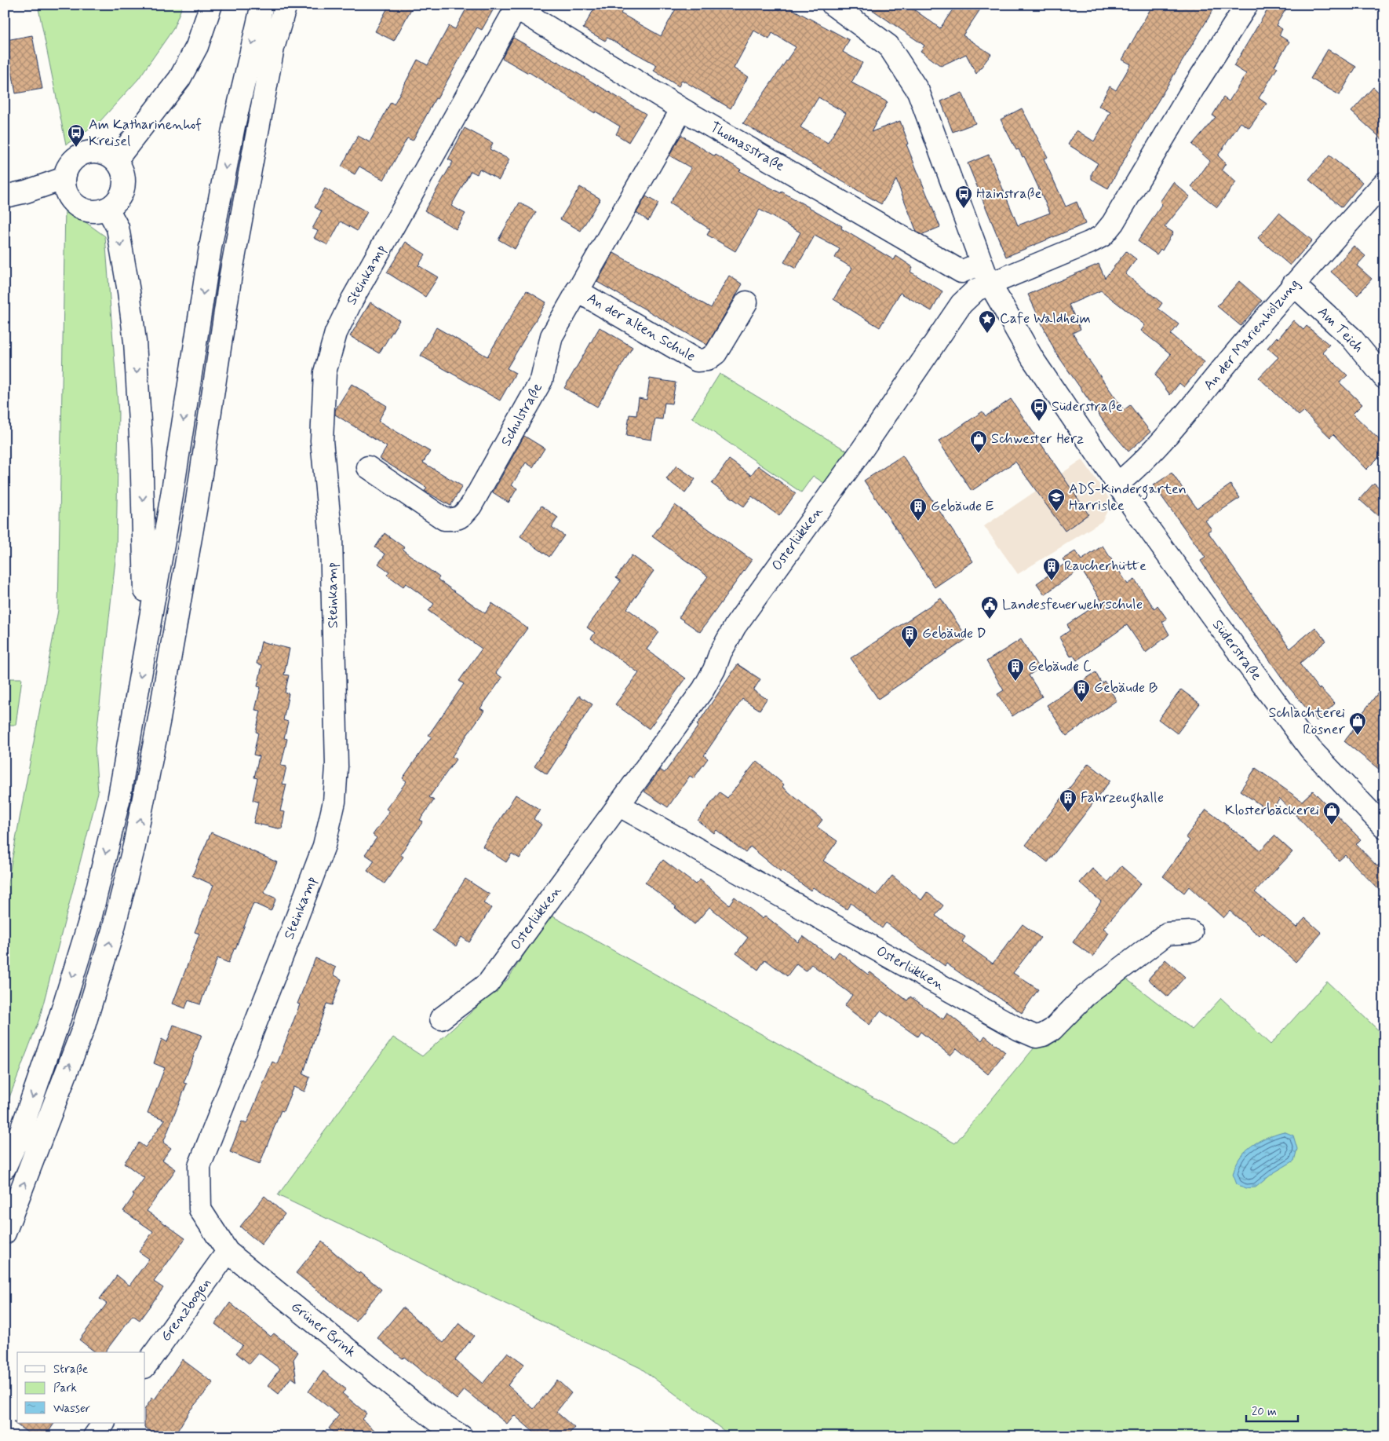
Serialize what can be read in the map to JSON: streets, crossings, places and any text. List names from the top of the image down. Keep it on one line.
{"streets":{"main road":["Thomasstraße","Steinkamp","An der alten Schule","Am Teich","An der Marienhölzung","Schulstraße","Osterlükken","Süderstraße","Grenzbogen","Grüner Brink"]},"crossings":[["Thomasstraße","Steinkamp"],["Thomasstraße","Schulstraße"],["Thomasstraße","Süderstraße"],["Steinkamp","Grüner Brink"],["An der alten Schule","Schulstraße"],["Am Teich","An der Marienhölzung"],["An der Marienhölzung","Süderstraße"],["Osterlükken","Süderstraße"],["Grenzbogen","Grüner Brink"]],"places":{"bus stop":["Am Katharinenhof Kreisel","Hainstraße","Süderstraße"],"place":["Cafe Waldheim"],"shop":["Schwester Herz","Schlachterei Rösner","Klosterbäckerei"],"school or university":["ADS-Kindergarten Harrislee"],"building":["Gebäude E","Raucherhütte","Gebäude D","Gebäude C","Gebäude B","Fahrzeughalle"],"public building":["Landesfeuerwehrschule"]},"legend":["Straße","Park","Wasser"],"scale_bar":"20 m"}
